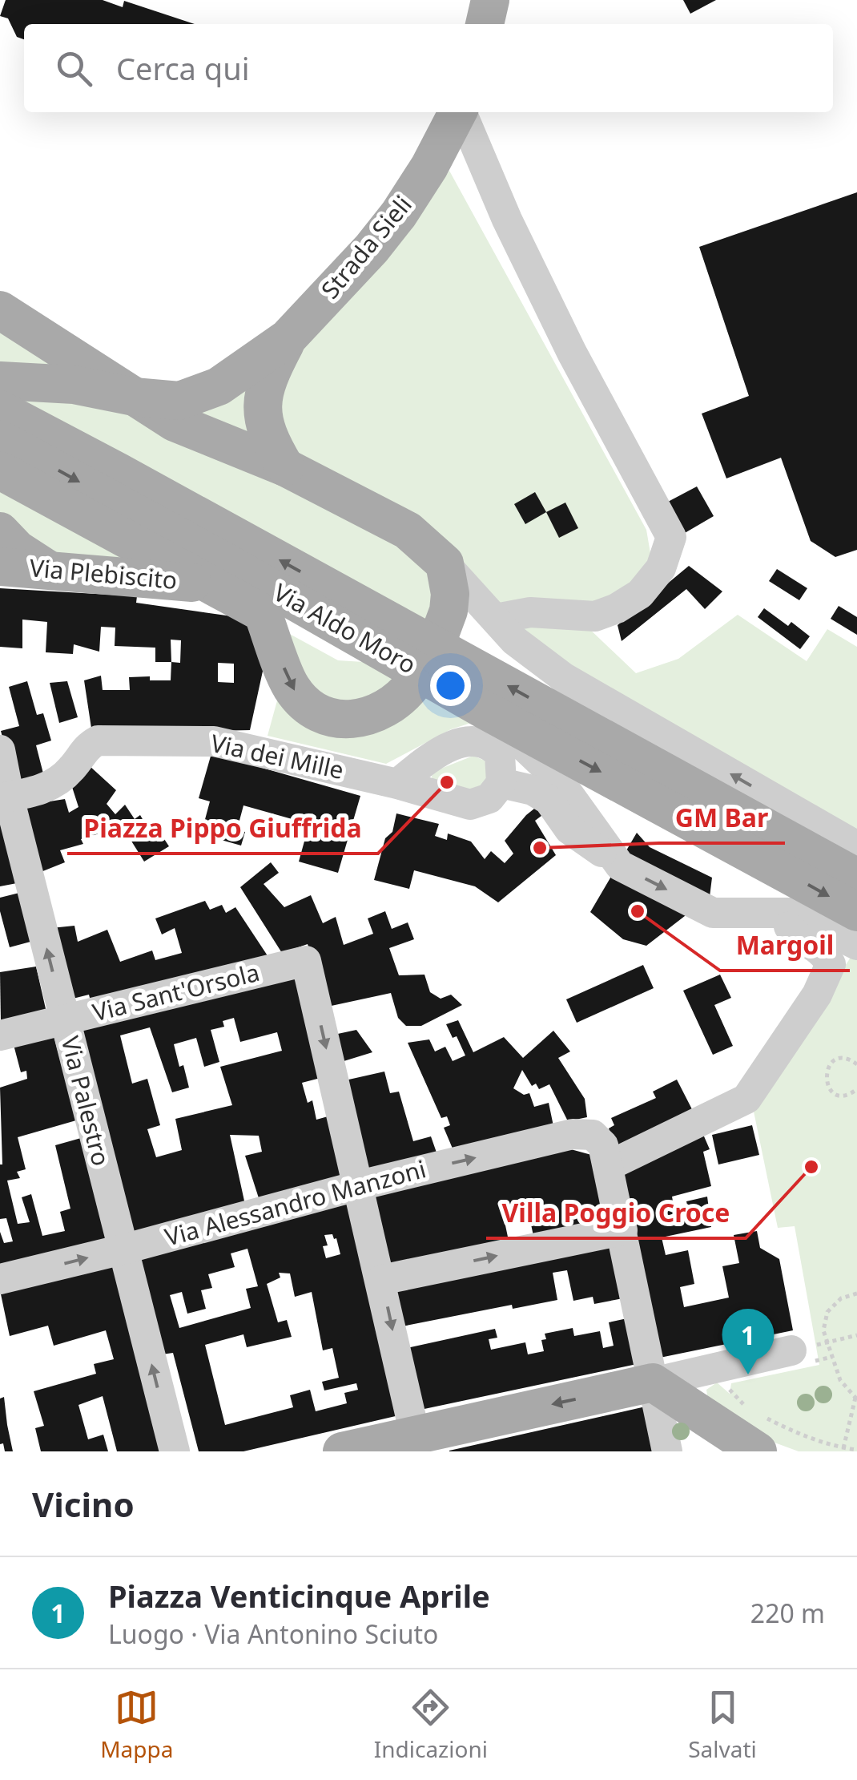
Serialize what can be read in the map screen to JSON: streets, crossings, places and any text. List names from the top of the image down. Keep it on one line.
{"streets":{"main road":["Strada Sieli","Via Plebiscito","Via Aldo Moro"],"street":["Via dei Mille","Via Sant'Orsola","Via Palestro","Via Alessandro Manzoni"]},"crossings":[["Via dei Mille","Via Palestro"],["Via Sant'Orsola","Via Palestro"],["Via Sant'Orsola","Via Alessandro Manzoni"],["Via Palestro","Via Alessandro Manzoni"]],"one_way":["Via Alessandro Manzoni"],"places":["Piazza Pippo Giuffrida","GM Bar","Margoil","Villa Poggio Croce"],"page":{"search":"Cerca qui","pins":"1","heading":"Vicino","list":[{"mark":"1","name":"Piazza Venticinque Aprile","note":"Luogo · Via Antonino Sciuto","value":"220 m"}],"nav":["Mappa","Indicazioni","Salvati"]}}
